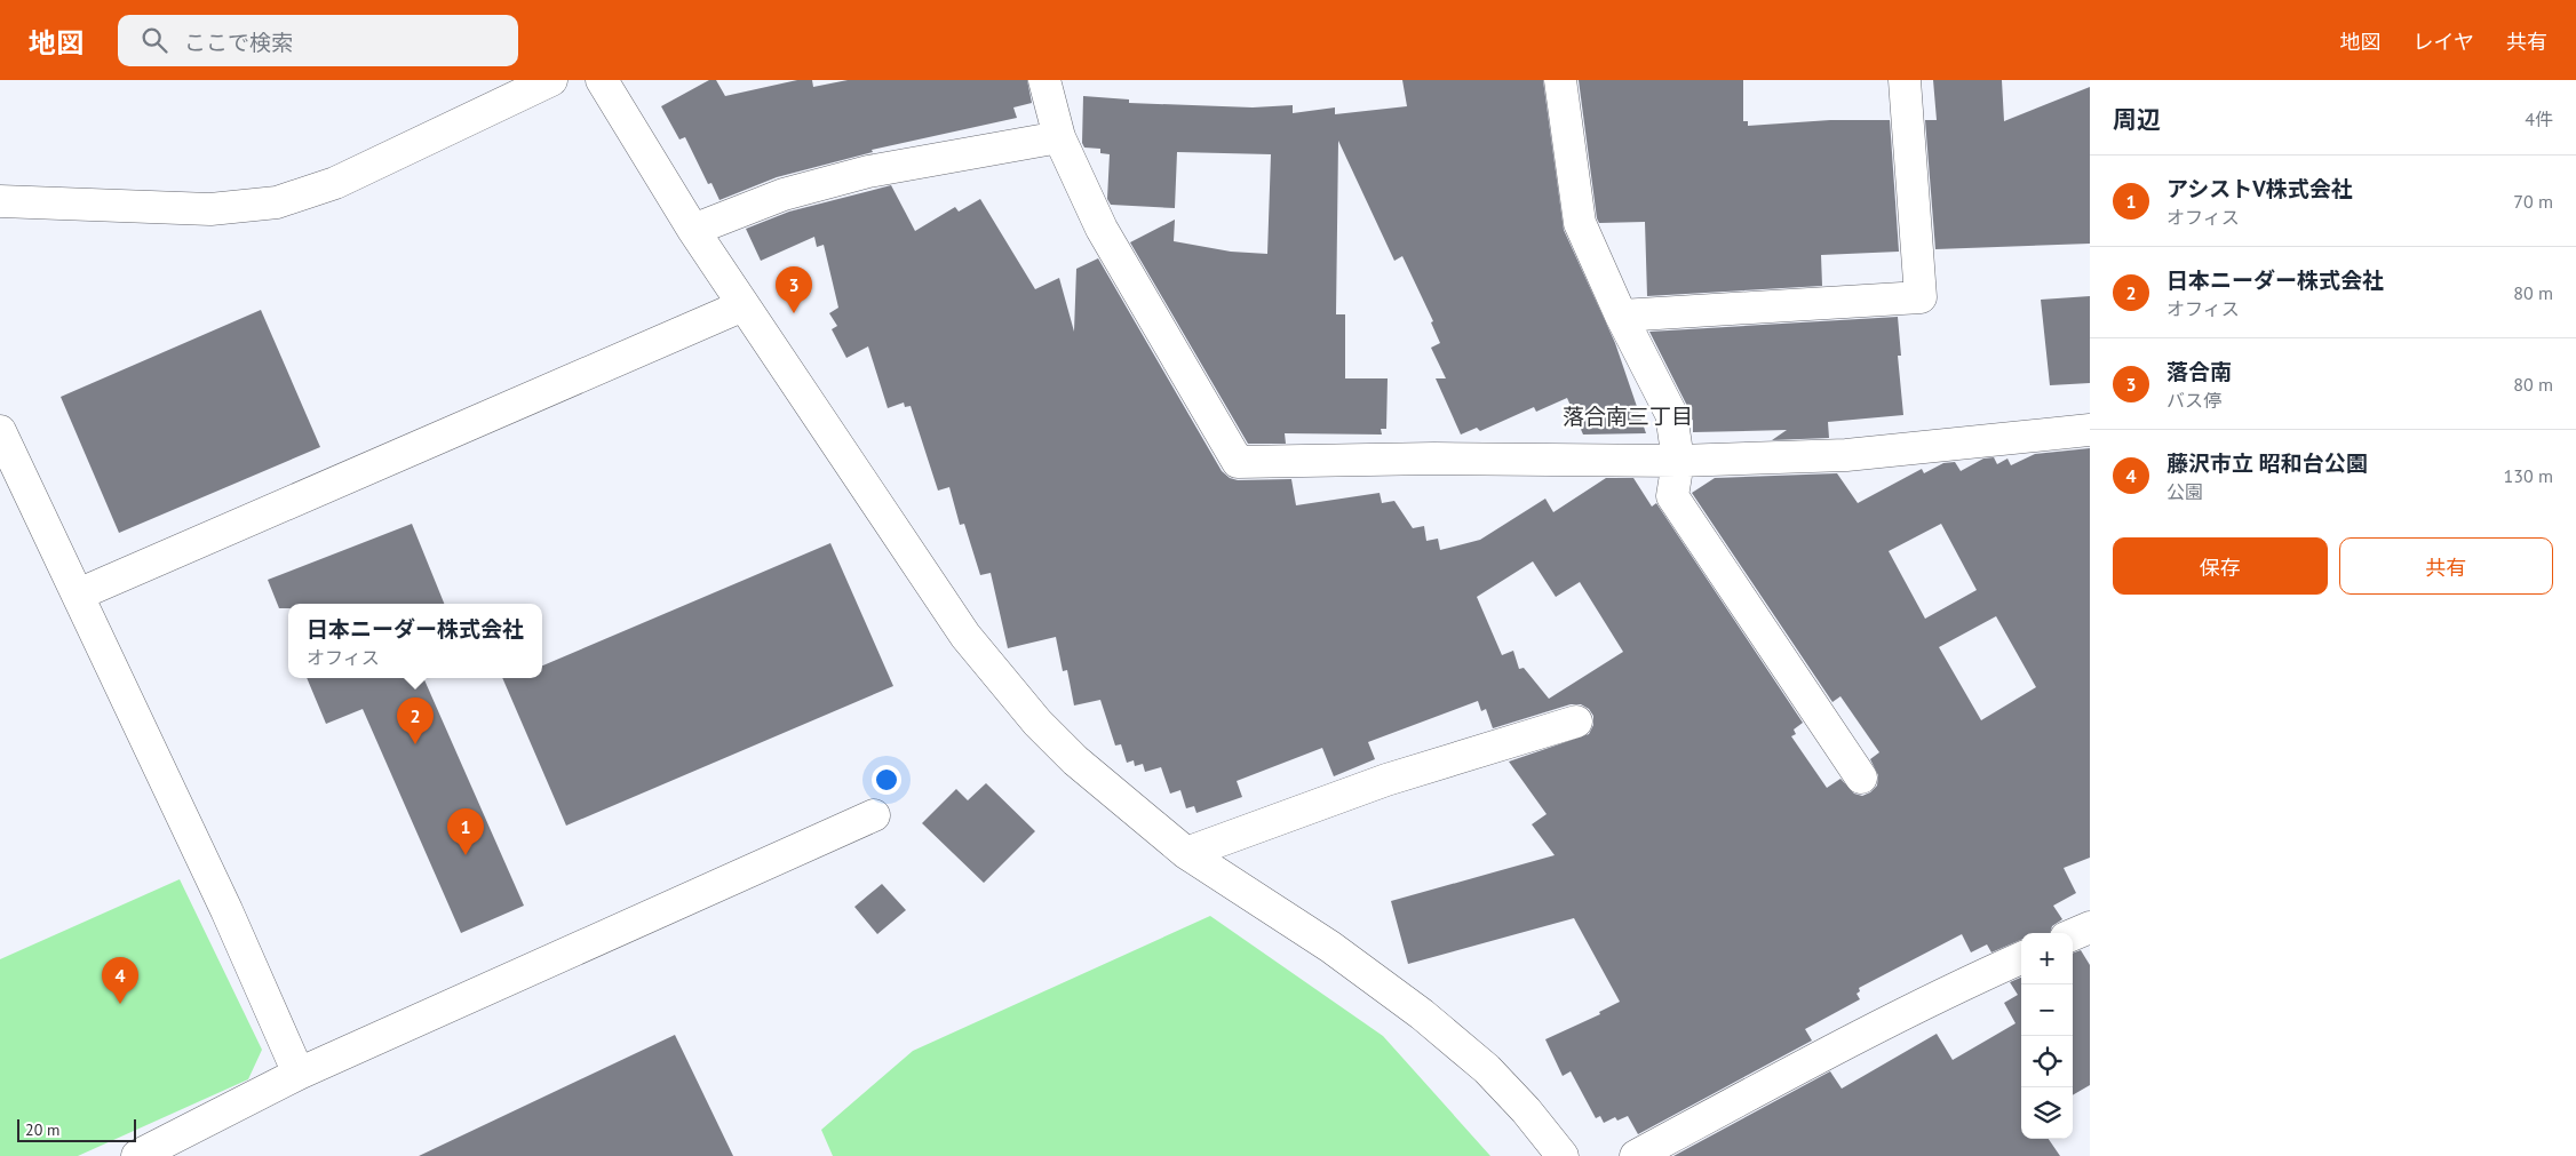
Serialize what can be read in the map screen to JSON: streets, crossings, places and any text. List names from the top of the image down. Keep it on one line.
{"districts":["落合南三丁目"],"scale_bar":"20 m","page":{"header":"地図","search":"ここで検索","nav":["地図","レイヤ","共有"],"heading":["周辺","4件"],"list":[{"mark":"1","name":"アシストV株式会社","note":"オフィス","value":"70 m"},{"mark":"2","name":"日本ニーダー株式会社","note":"オフィス","value":"80 m"},{"mark":"3","name":"落合南","note":"バス停","value":"80 m"},{"mark":"4","name":"藤沢市立 昭和台公園","note":"公園","value":"130 m"}],"pins":["3","2","1","4"],"buttons":["保存","共有"],"popup":["日本ニーダー株式会社","オフィス"],"map_buttons":["+","−"],"scale":"20 m"}}
